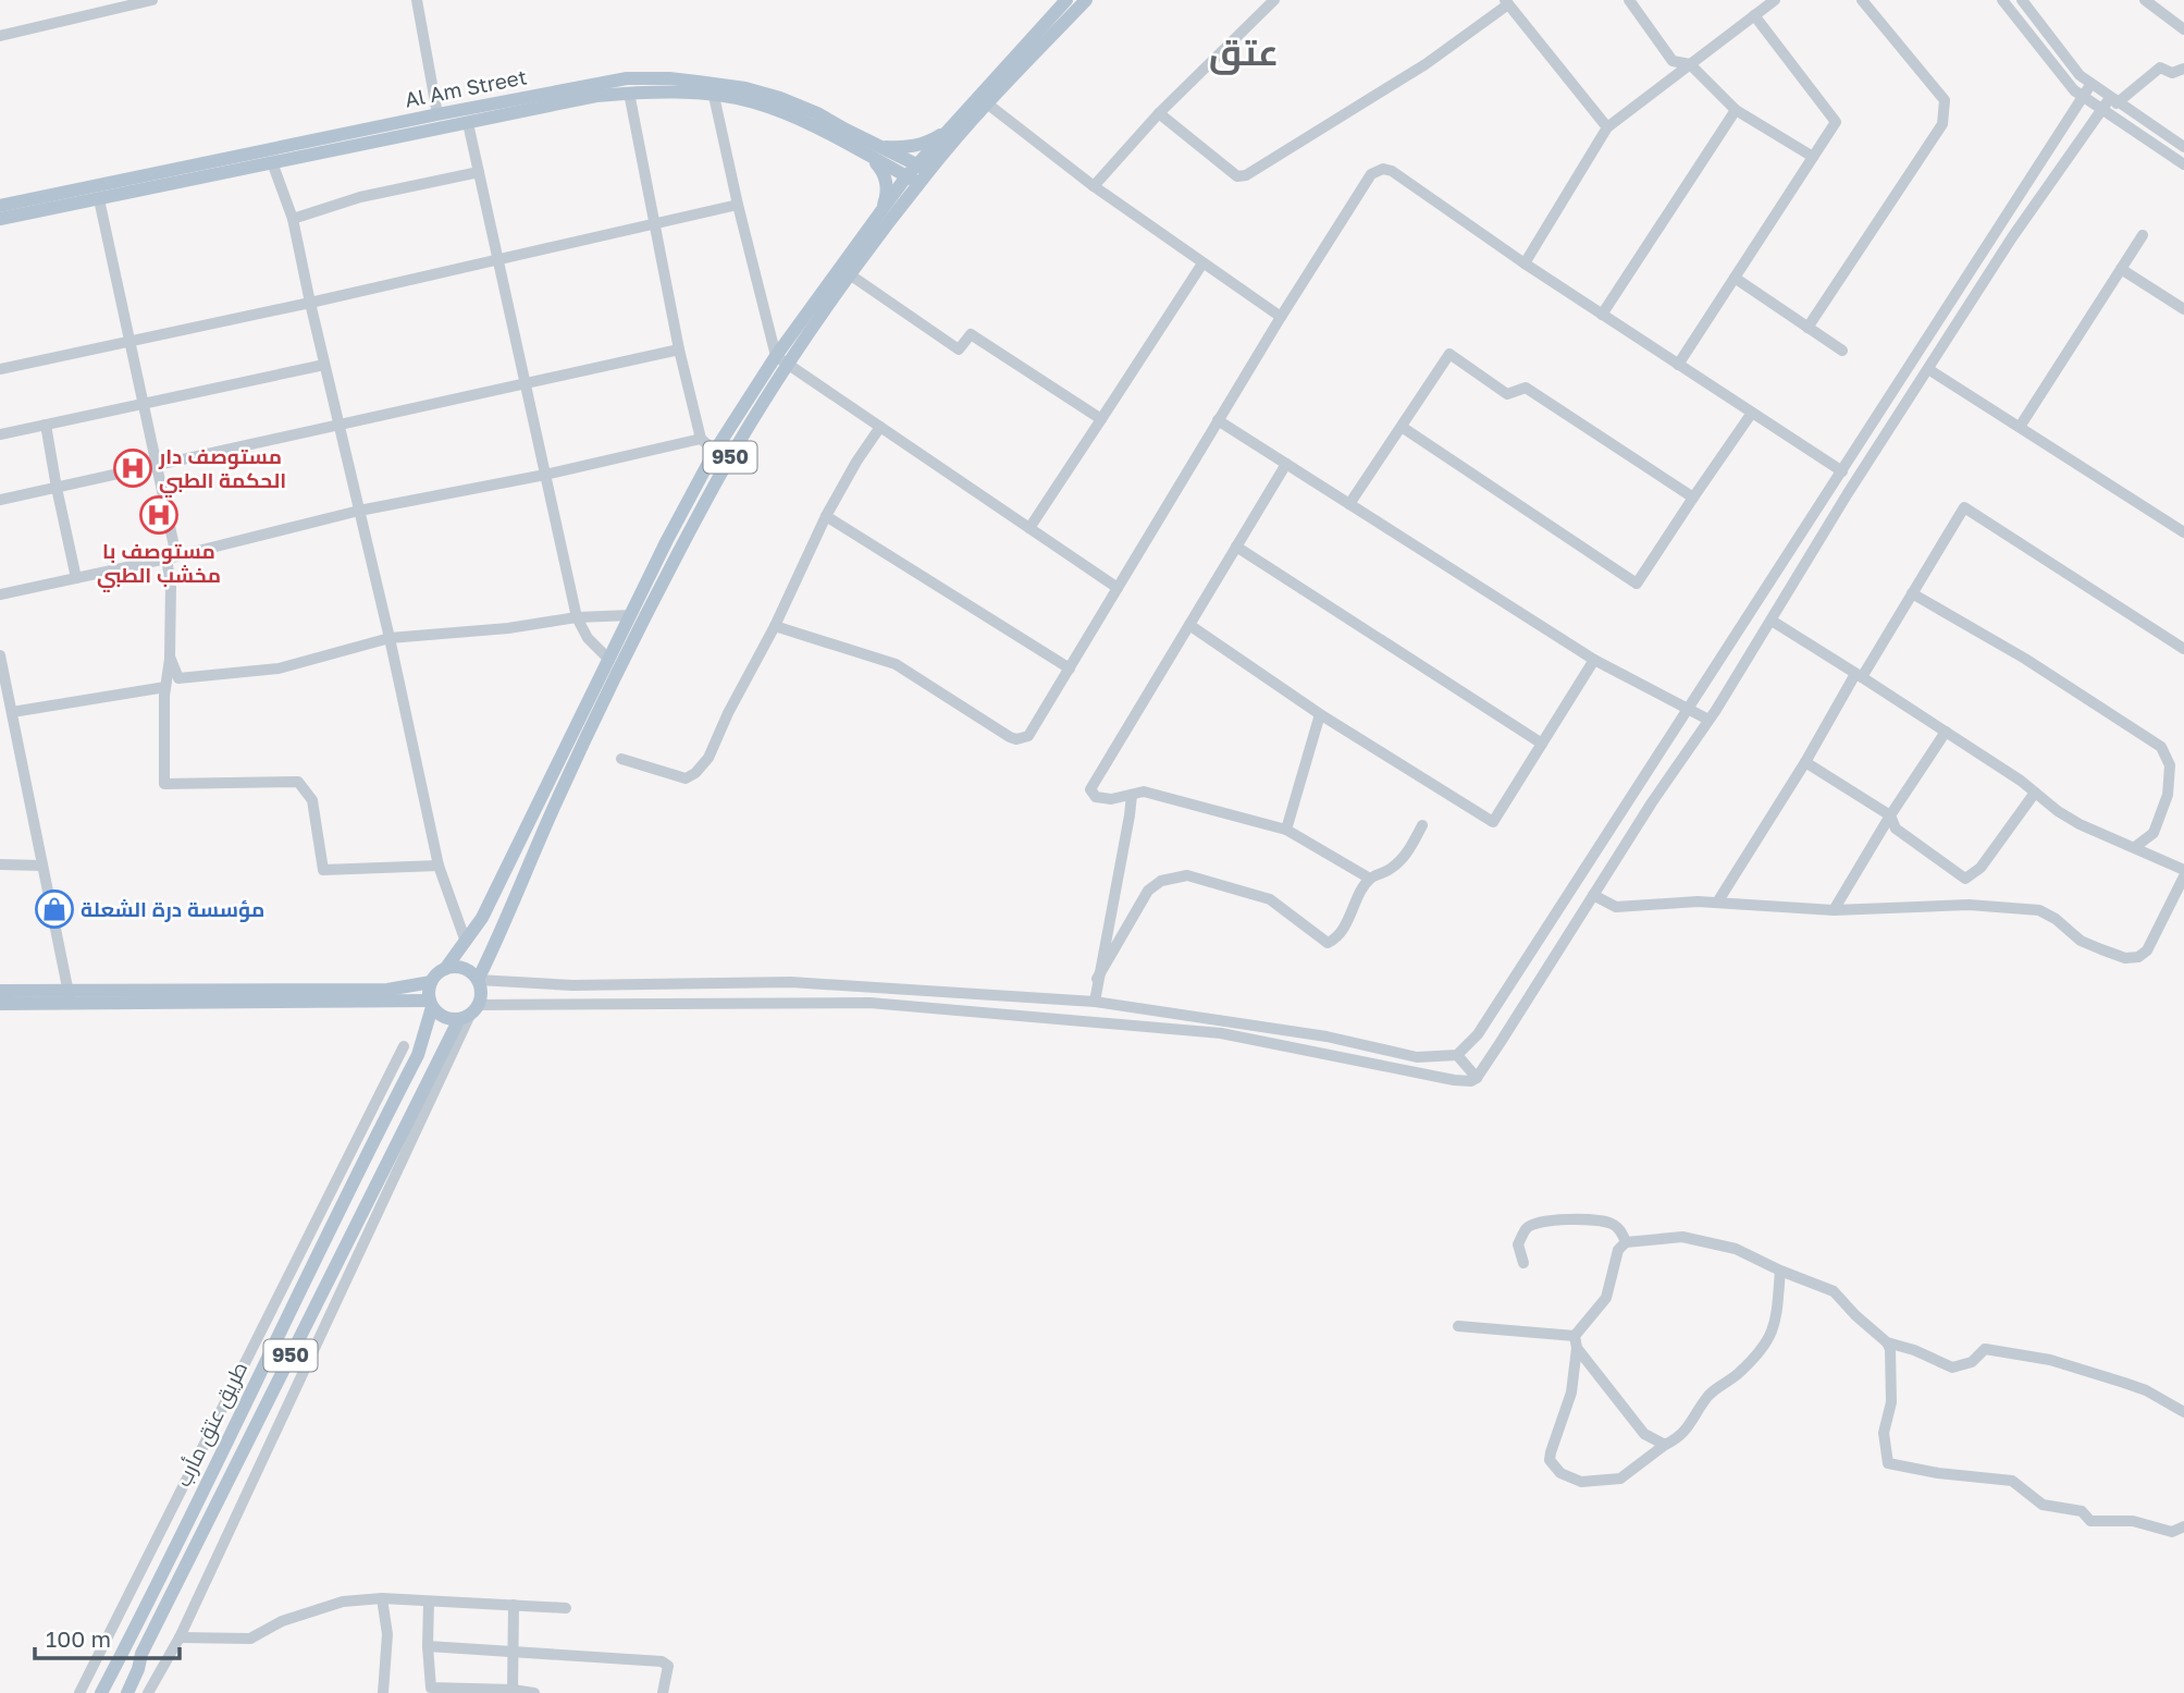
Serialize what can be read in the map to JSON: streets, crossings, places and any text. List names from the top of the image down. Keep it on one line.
{"streets":{"main road":["Al Am Street","950","طريق عتق مأرب"]},"crossings":[["Al Am Street","950"],["950","طريق عتق مأرب"]],"districts":["عتق"],"places":{"hospital":["مستوصف دار الحكمة الطبي","مستوصف با مخشب الطبي"],"shop":["مؤسسة درة الشعلة"]},"scale_bar":"100 m"}
